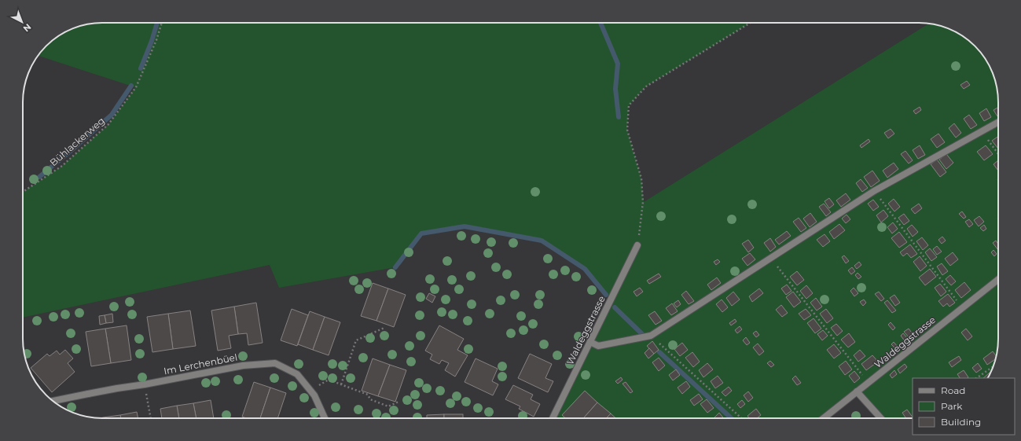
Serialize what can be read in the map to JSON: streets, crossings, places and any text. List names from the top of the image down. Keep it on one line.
{"streets":{"street":["Waldeggstrasse","Im Lerchenbüel"],"path":["Bühlackerweg"]},"legend":["Road","Park","Building"],"north":"bottom right"}
